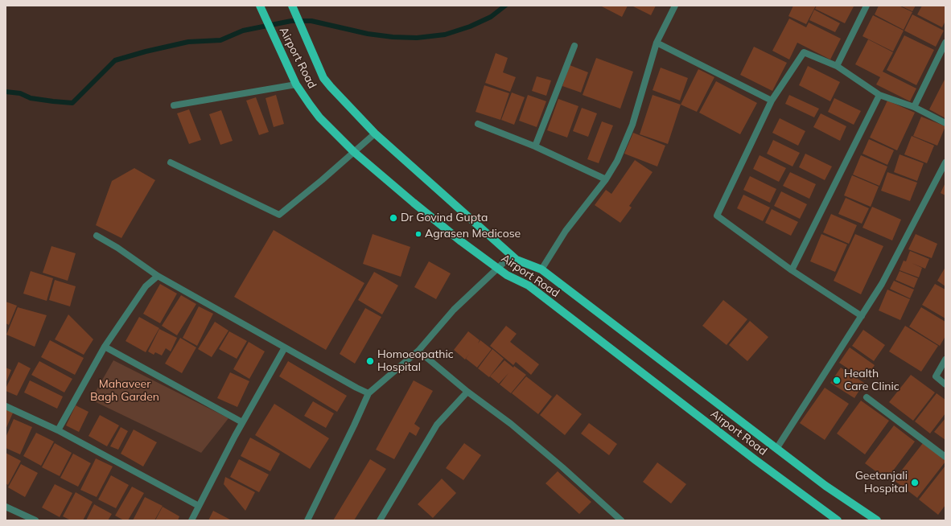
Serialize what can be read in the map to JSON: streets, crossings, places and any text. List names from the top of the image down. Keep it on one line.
{"streets":{"main road":["Airport Road"]},"parks":["Mahaveer Bagh Garden"],"places":["Dr Govind Gupta","Agrasen Medicose","Homoeopathic Hospital","Health Care Clinic","Geetanjali Hospital"]}
